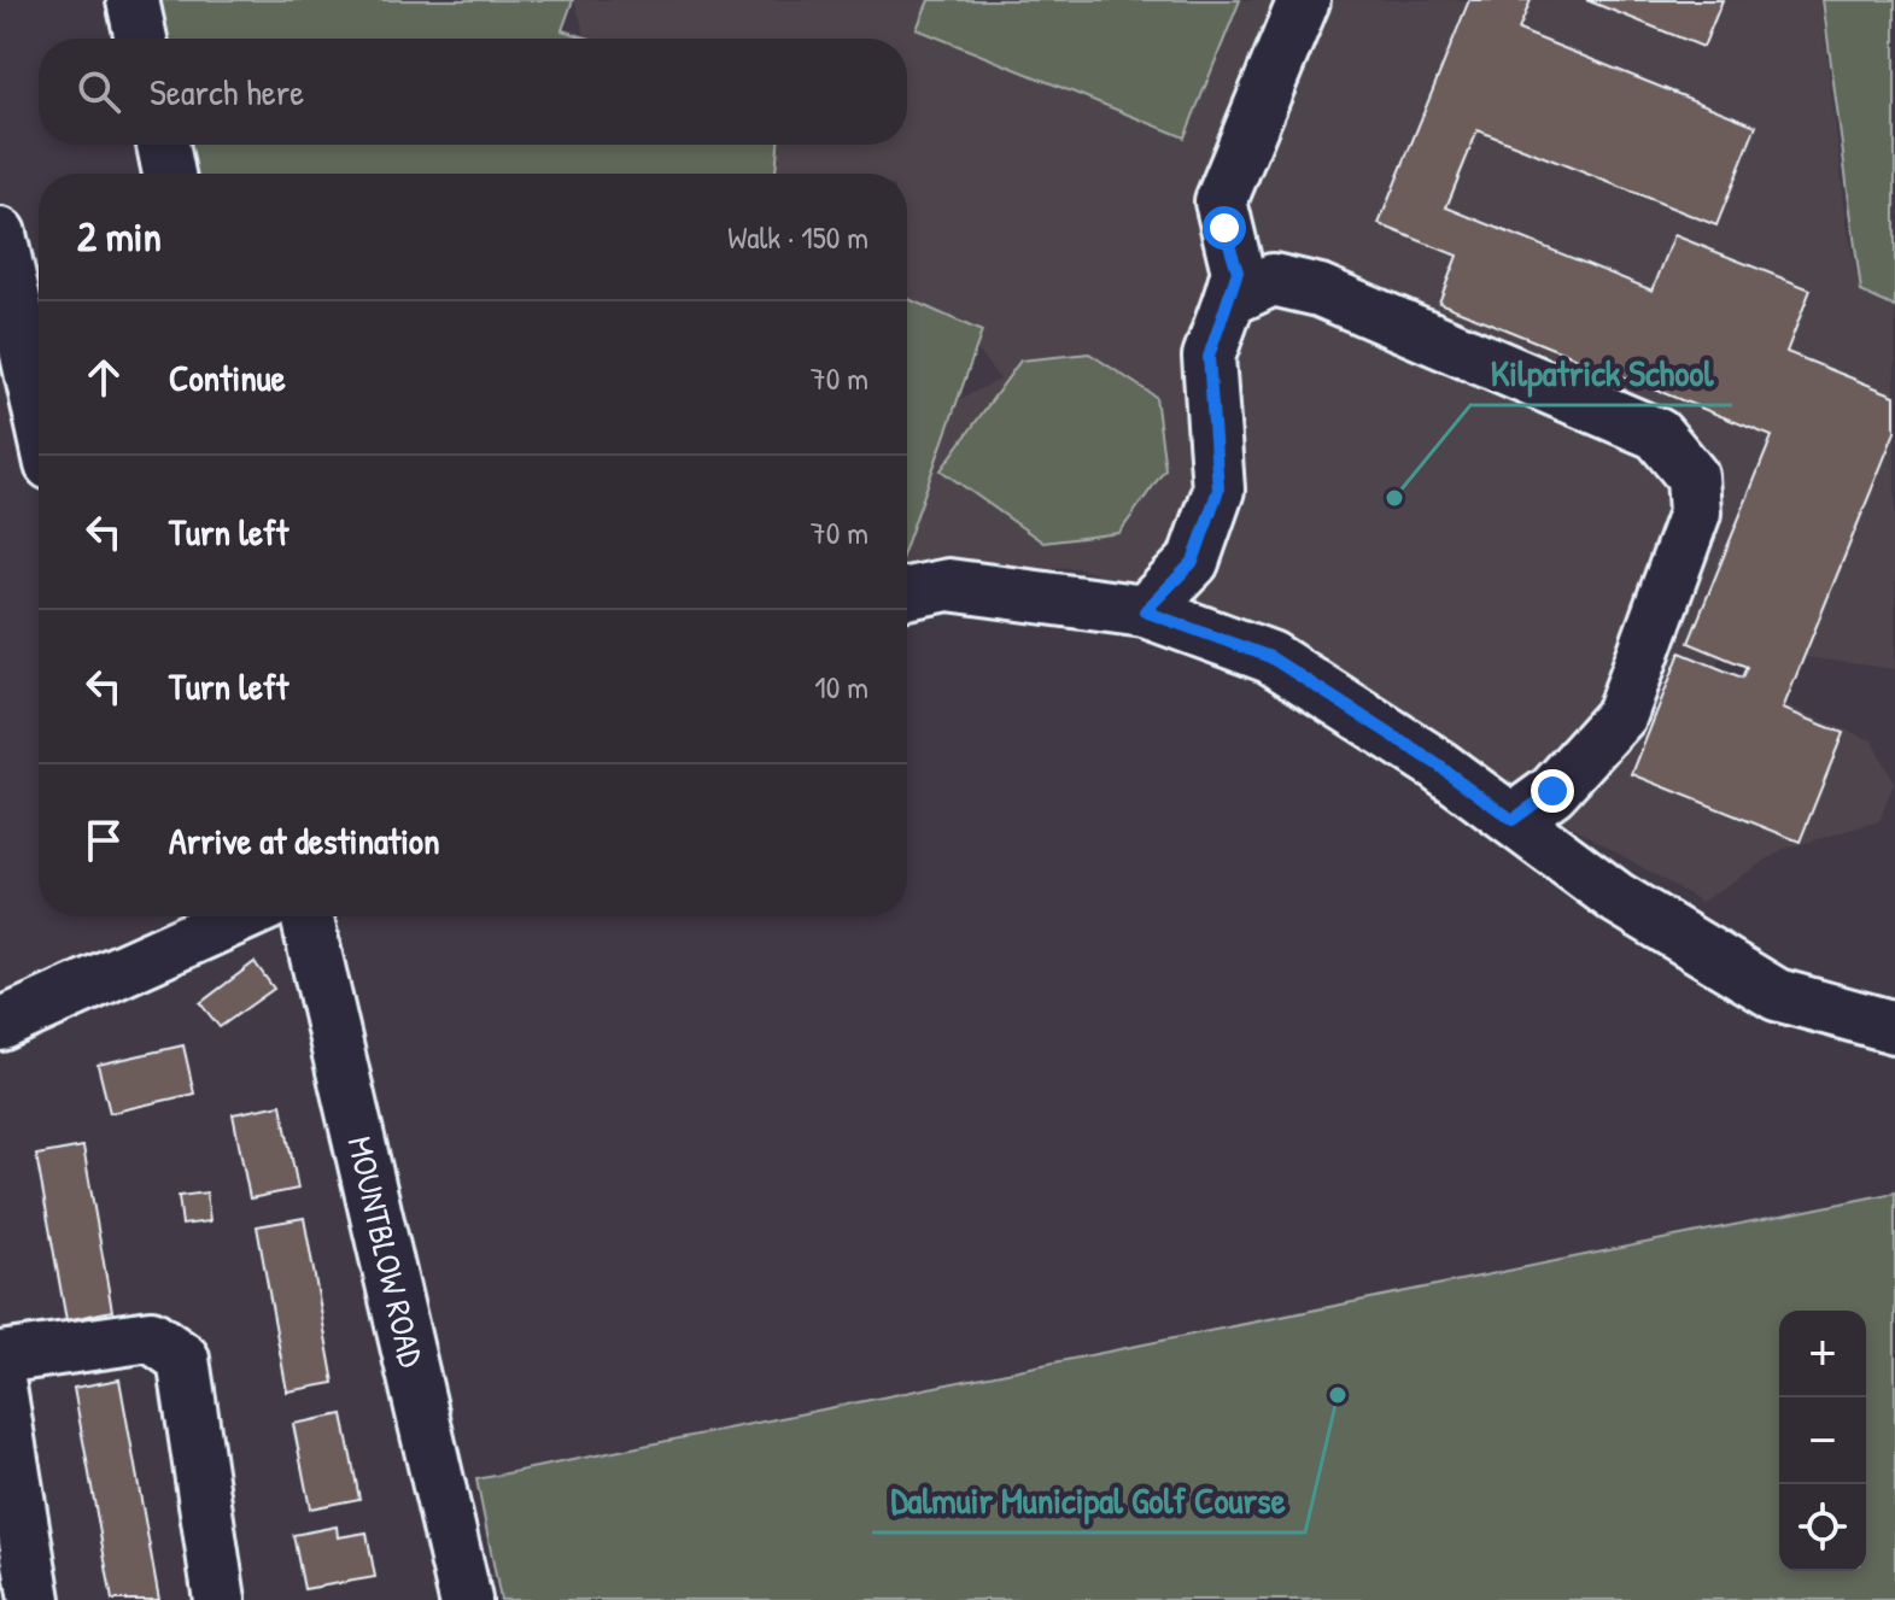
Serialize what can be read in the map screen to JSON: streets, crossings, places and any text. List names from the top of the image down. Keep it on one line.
{"streets":{"street":["MOUNTBLOW ROAD"]},"places":["Kilpatrick School","Dalmuir Municipal Golf Course"],"page":{"search":"Search here","heading":["2 min","Walk · 150 m"],"list":[["Continue","70 m"],["Turn left","70 m"],["Turn left","10 m"],"Arrive at destination"],"map_buttons":["+","−"]}}
